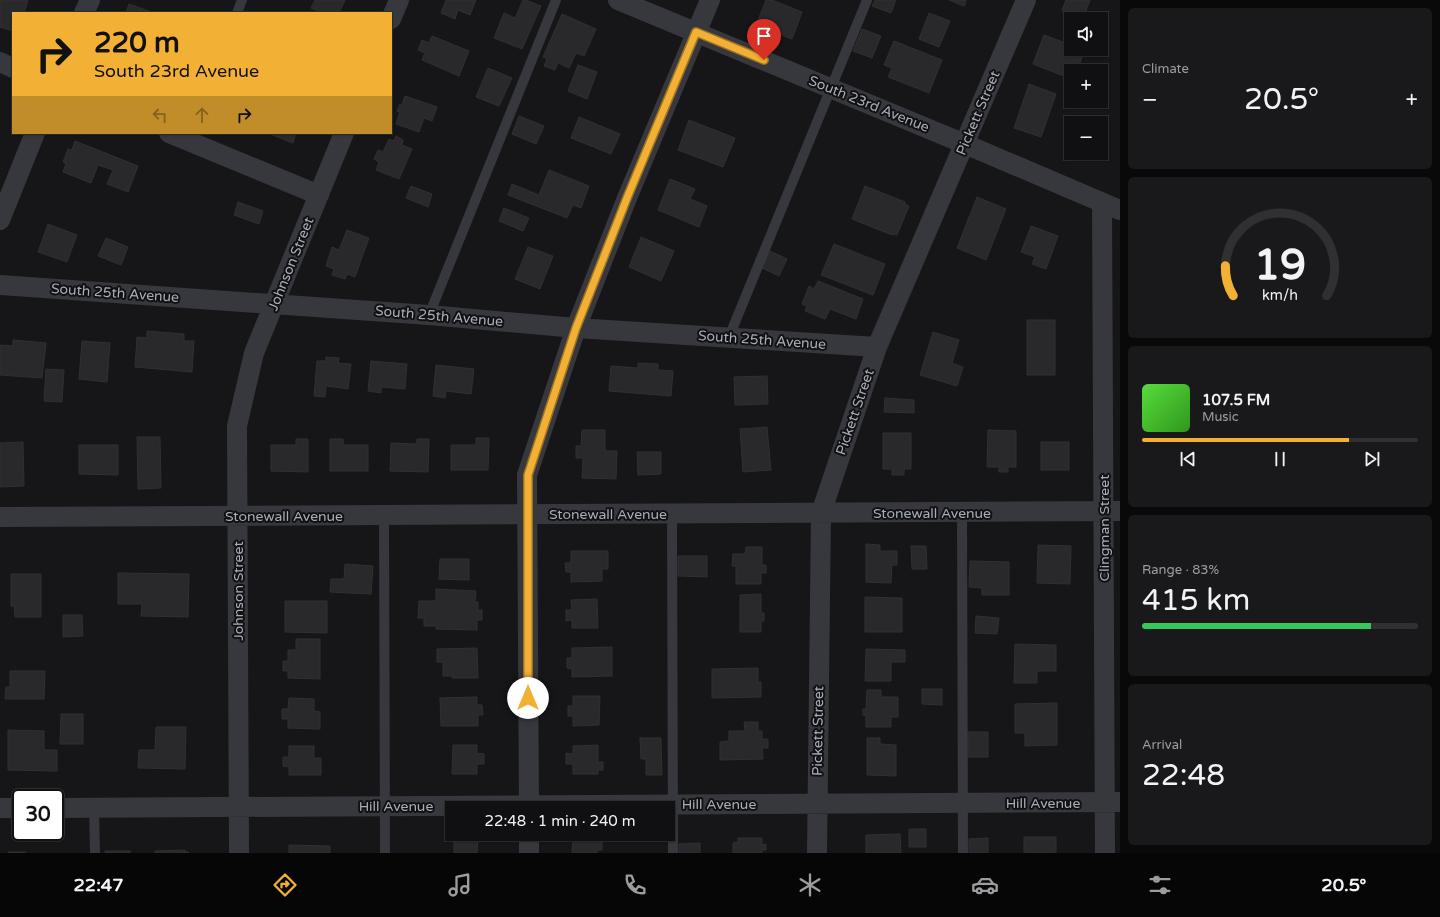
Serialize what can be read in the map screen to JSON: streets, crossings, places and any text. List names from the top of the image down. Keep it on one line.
{"streets":{"street":["South 23rd Avenue","Pickett Street","Johnson Street","South 25th Avenue","Stonewall Avenue","Clingman Street","Hill Avenue"]},"crossings":[["South 23rd Avenue","Pickett Street"],["South 23rd Avenue","Clingman Street"],["Pickett Street","South 25th Avenue"],["Pickett Street","Stonewall Avenue"],["Pickett Street","Hill Avenue"],["Johnson Street","South 25th Avenue"],["Johnson Street","Stonewall Avenue"],["Johnson Street","Hill Avenue"],["Stonewall Avenue","Clingman Street"],["Clingman Street","Hill Avenue"]],"page":{"tile":["Climate",["Range · 83%","415 km"],["Arrival","22:48"]],"map_buttons":["+","−"],"turn":["220 m","South 23rd Avenue"],"heat":["−","20.5°","+"],"song":["107.5 FM","Music"],"limit":"30","trip":"22:48 · 1 min · 240 m","tabs":["22:47","20.5°"],"gauge":["19","km/h"]}}
